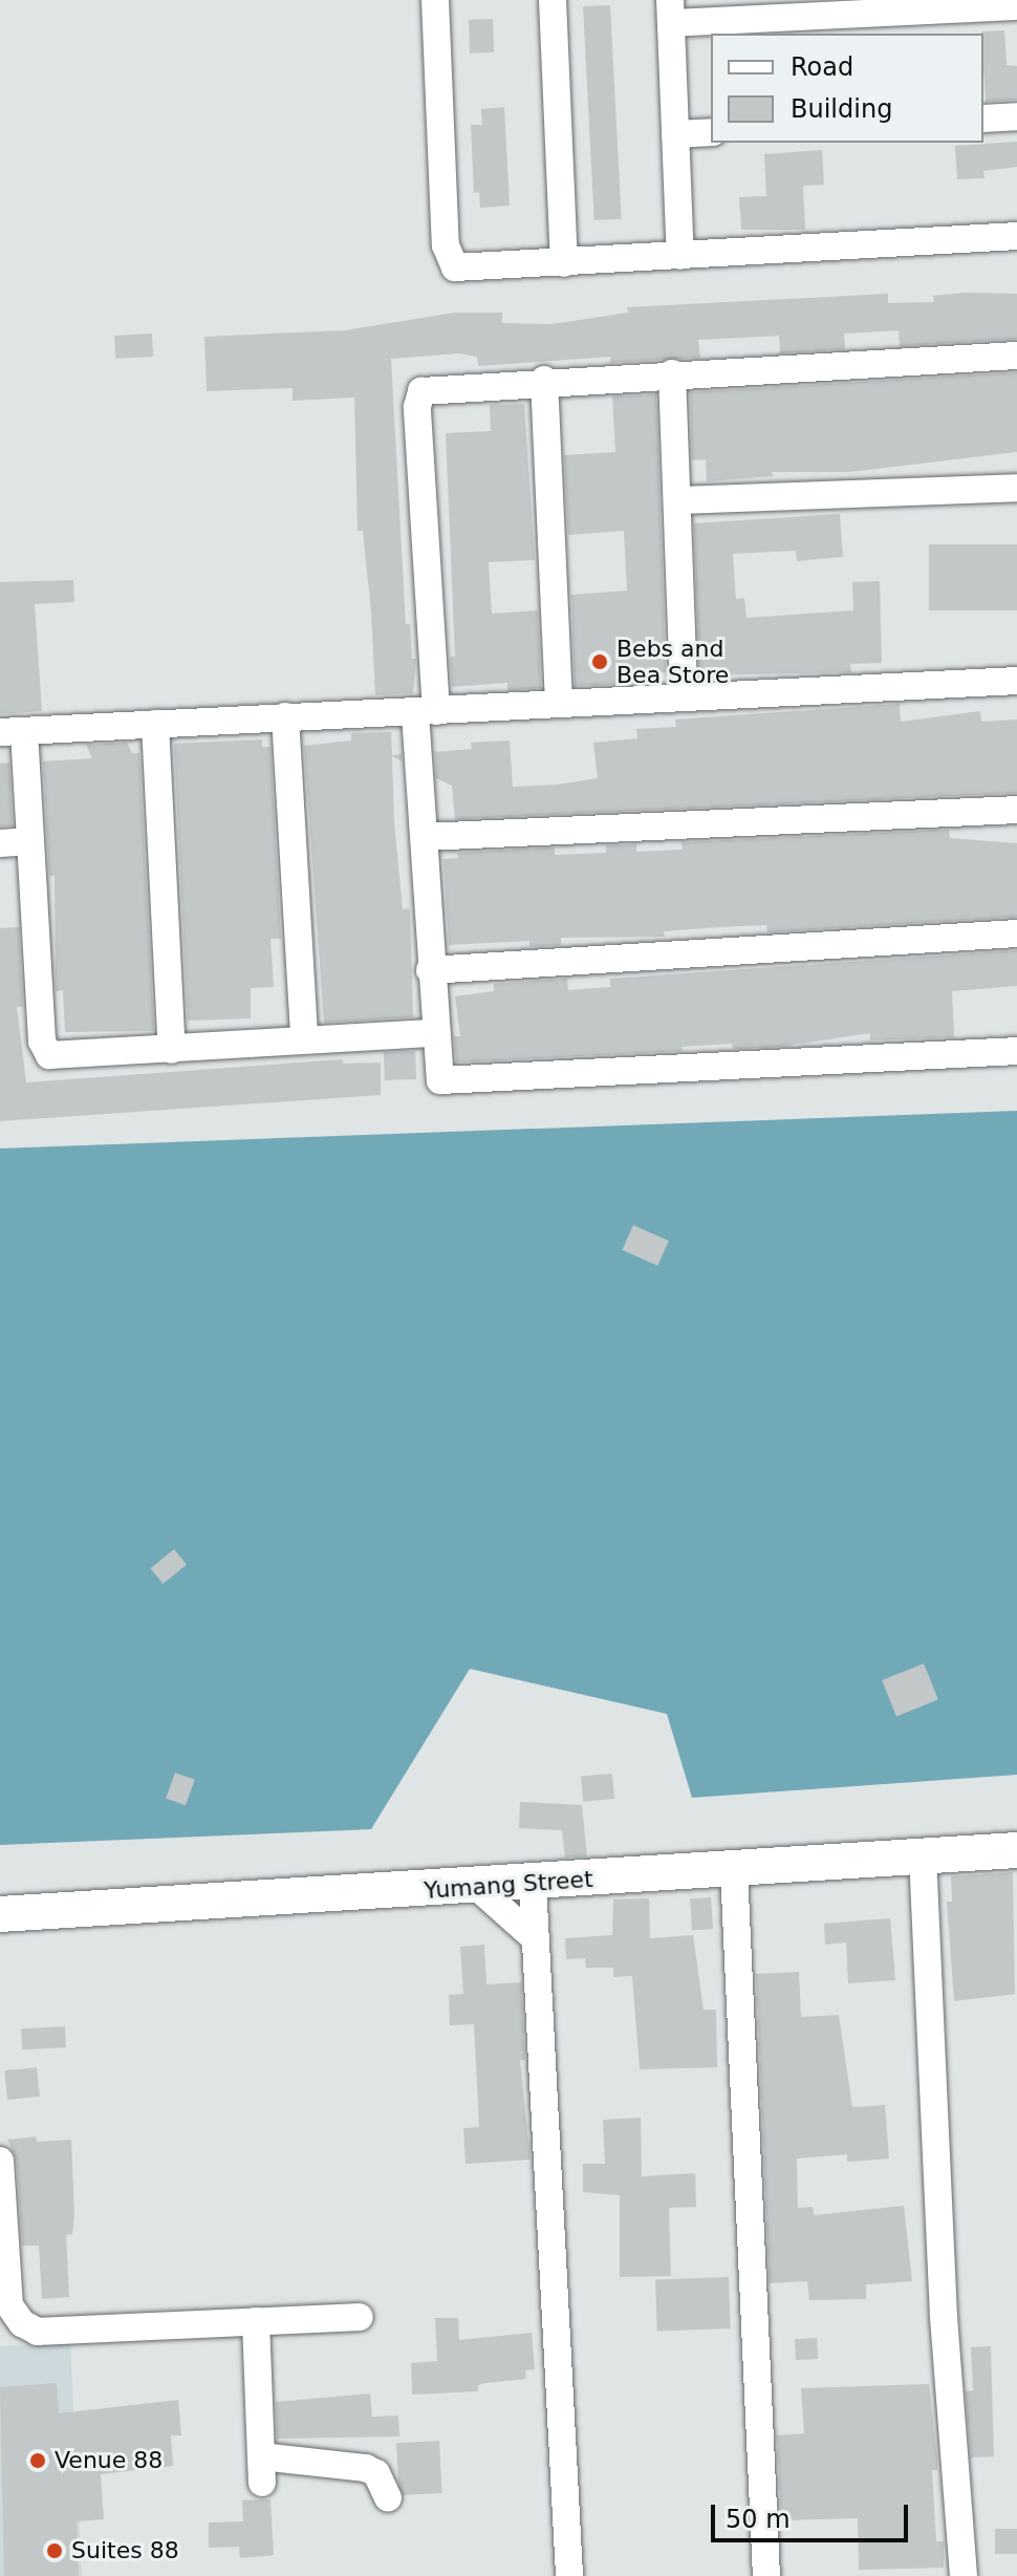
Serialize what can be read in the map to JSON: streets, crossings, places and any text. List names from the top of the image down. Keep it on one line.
{"streets":{"main road":["Yumang Street"]},"places":["Bebs and Bea Store","Venue 88","Suites 88"],"legend":["Road","Building"],"scale_bar":"50 m"}
